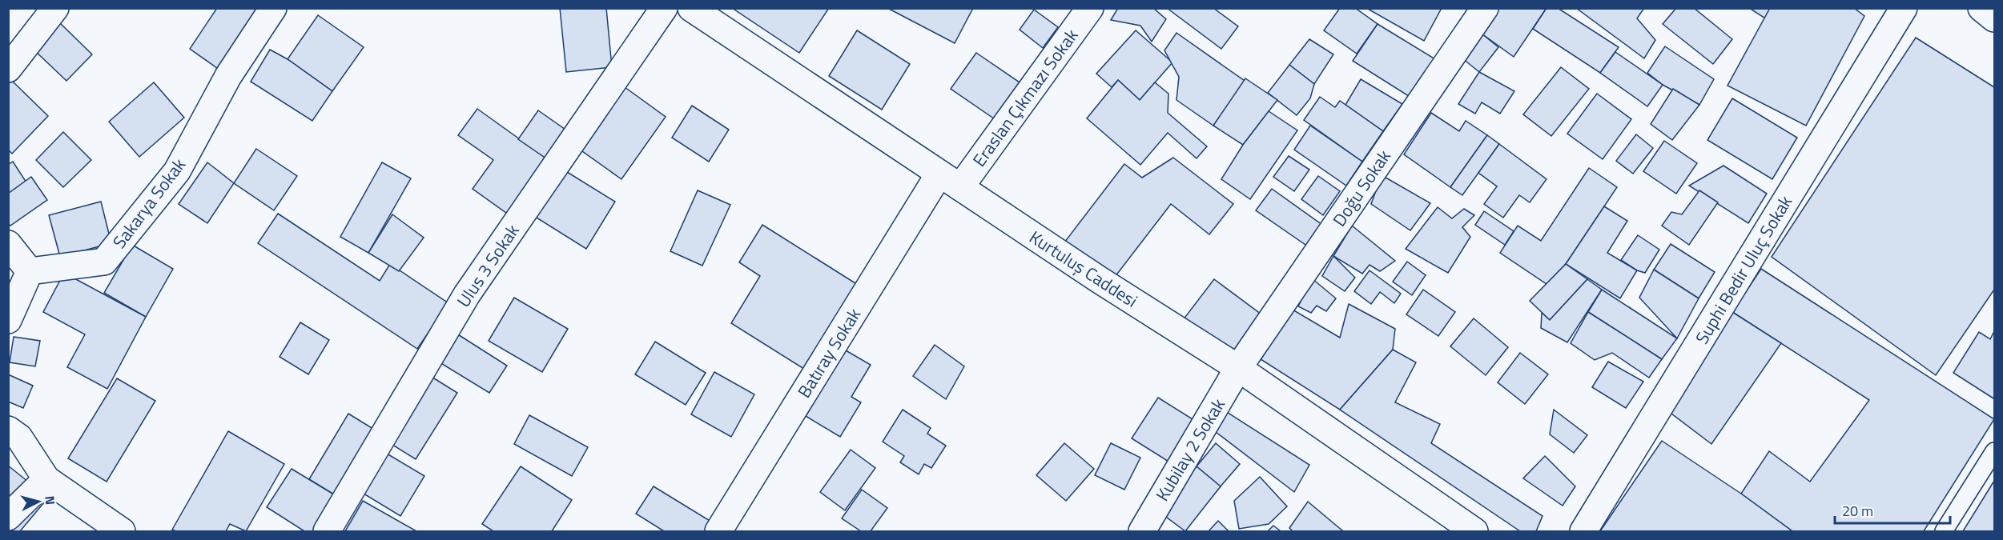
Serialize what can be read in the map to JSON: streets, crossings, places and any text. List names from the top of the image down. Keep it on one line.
{"streets":{"street":["Eraslan Çıkmazı Sokak","Doğu Sokak","Sakarya Sokak","Ulus 3 Sokak","Kurtuluş Caddesi","Suphi Bedir Uluç Sokak","Batıray Sokak","Kubilay 2 Sokak"]},"crossings":[["Eraslan Çıkmazı Sokak","Kurtuluş Caddesi"],["Eraslan Çıkmazı Sokak","Batıray Sokak"],["Doğu Sokak","Kurtuluş Caddesi"],["Doğu Sokak","Kubilay 2 Sokak"],["Kurtuluş Caddesi","Batıray Sokak"],["Kurtuluş Caddesi","Kubilay 2 Sokak"]],"scale_bar":"20 m","north":"right"}
